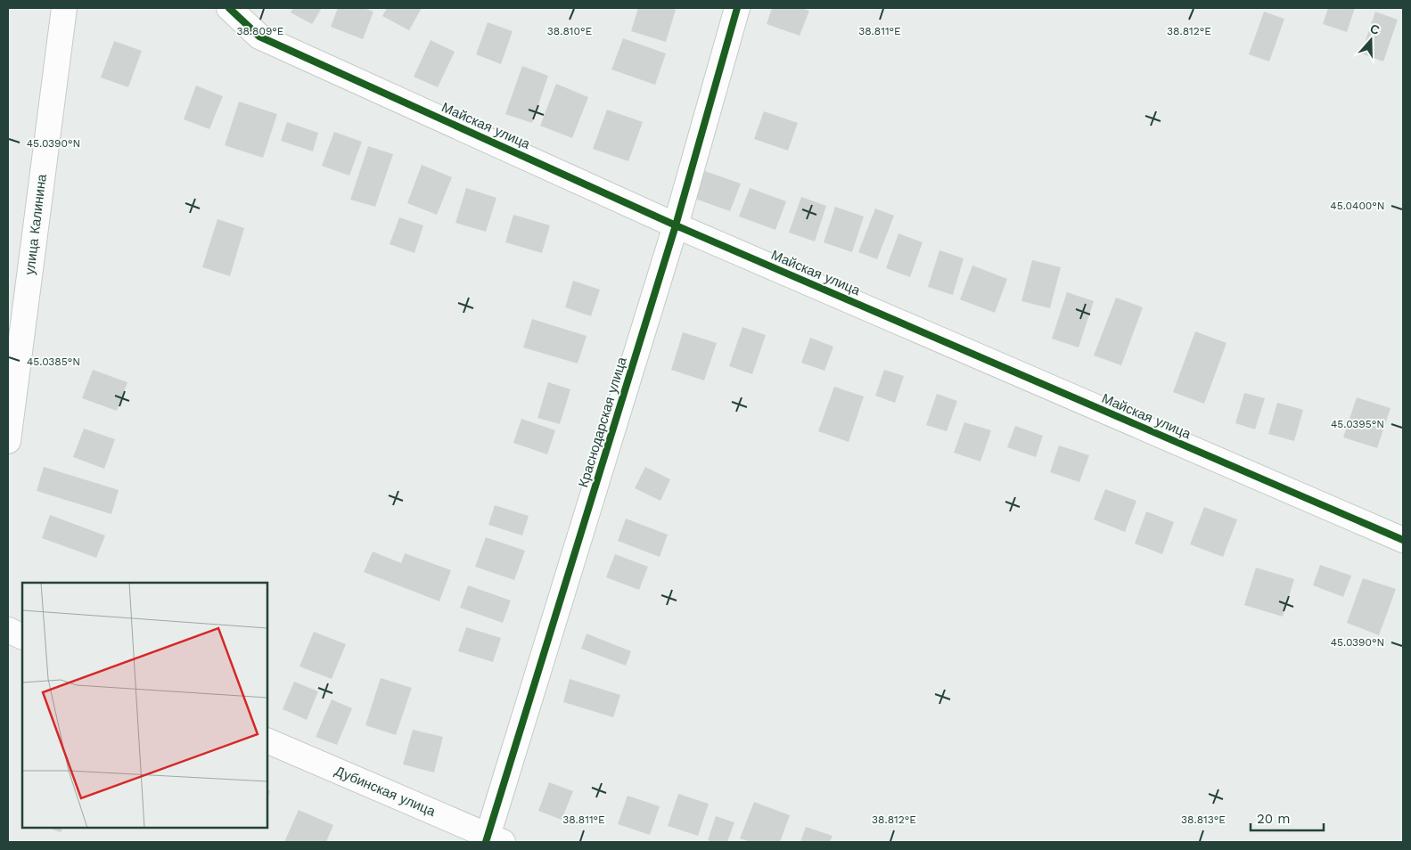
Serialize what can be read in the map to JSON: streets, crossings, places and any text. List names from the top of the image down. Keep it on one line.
{"streets":{"street":["Майская улица","улица Калинина","Краснодарская улица","Дубинская улица"]},"crossings":[["Майская улица","Краснодарская улица"],["Краснодарская улица","Дубинская улица"]],"scale_bar":"20 m","north":"top","coordinates":["38.809°E","38.810°E","38.811°E","38.812°E","45.0390°N","45.0400°N","45.0385°N","45.0395°N","38.813°E"]}
